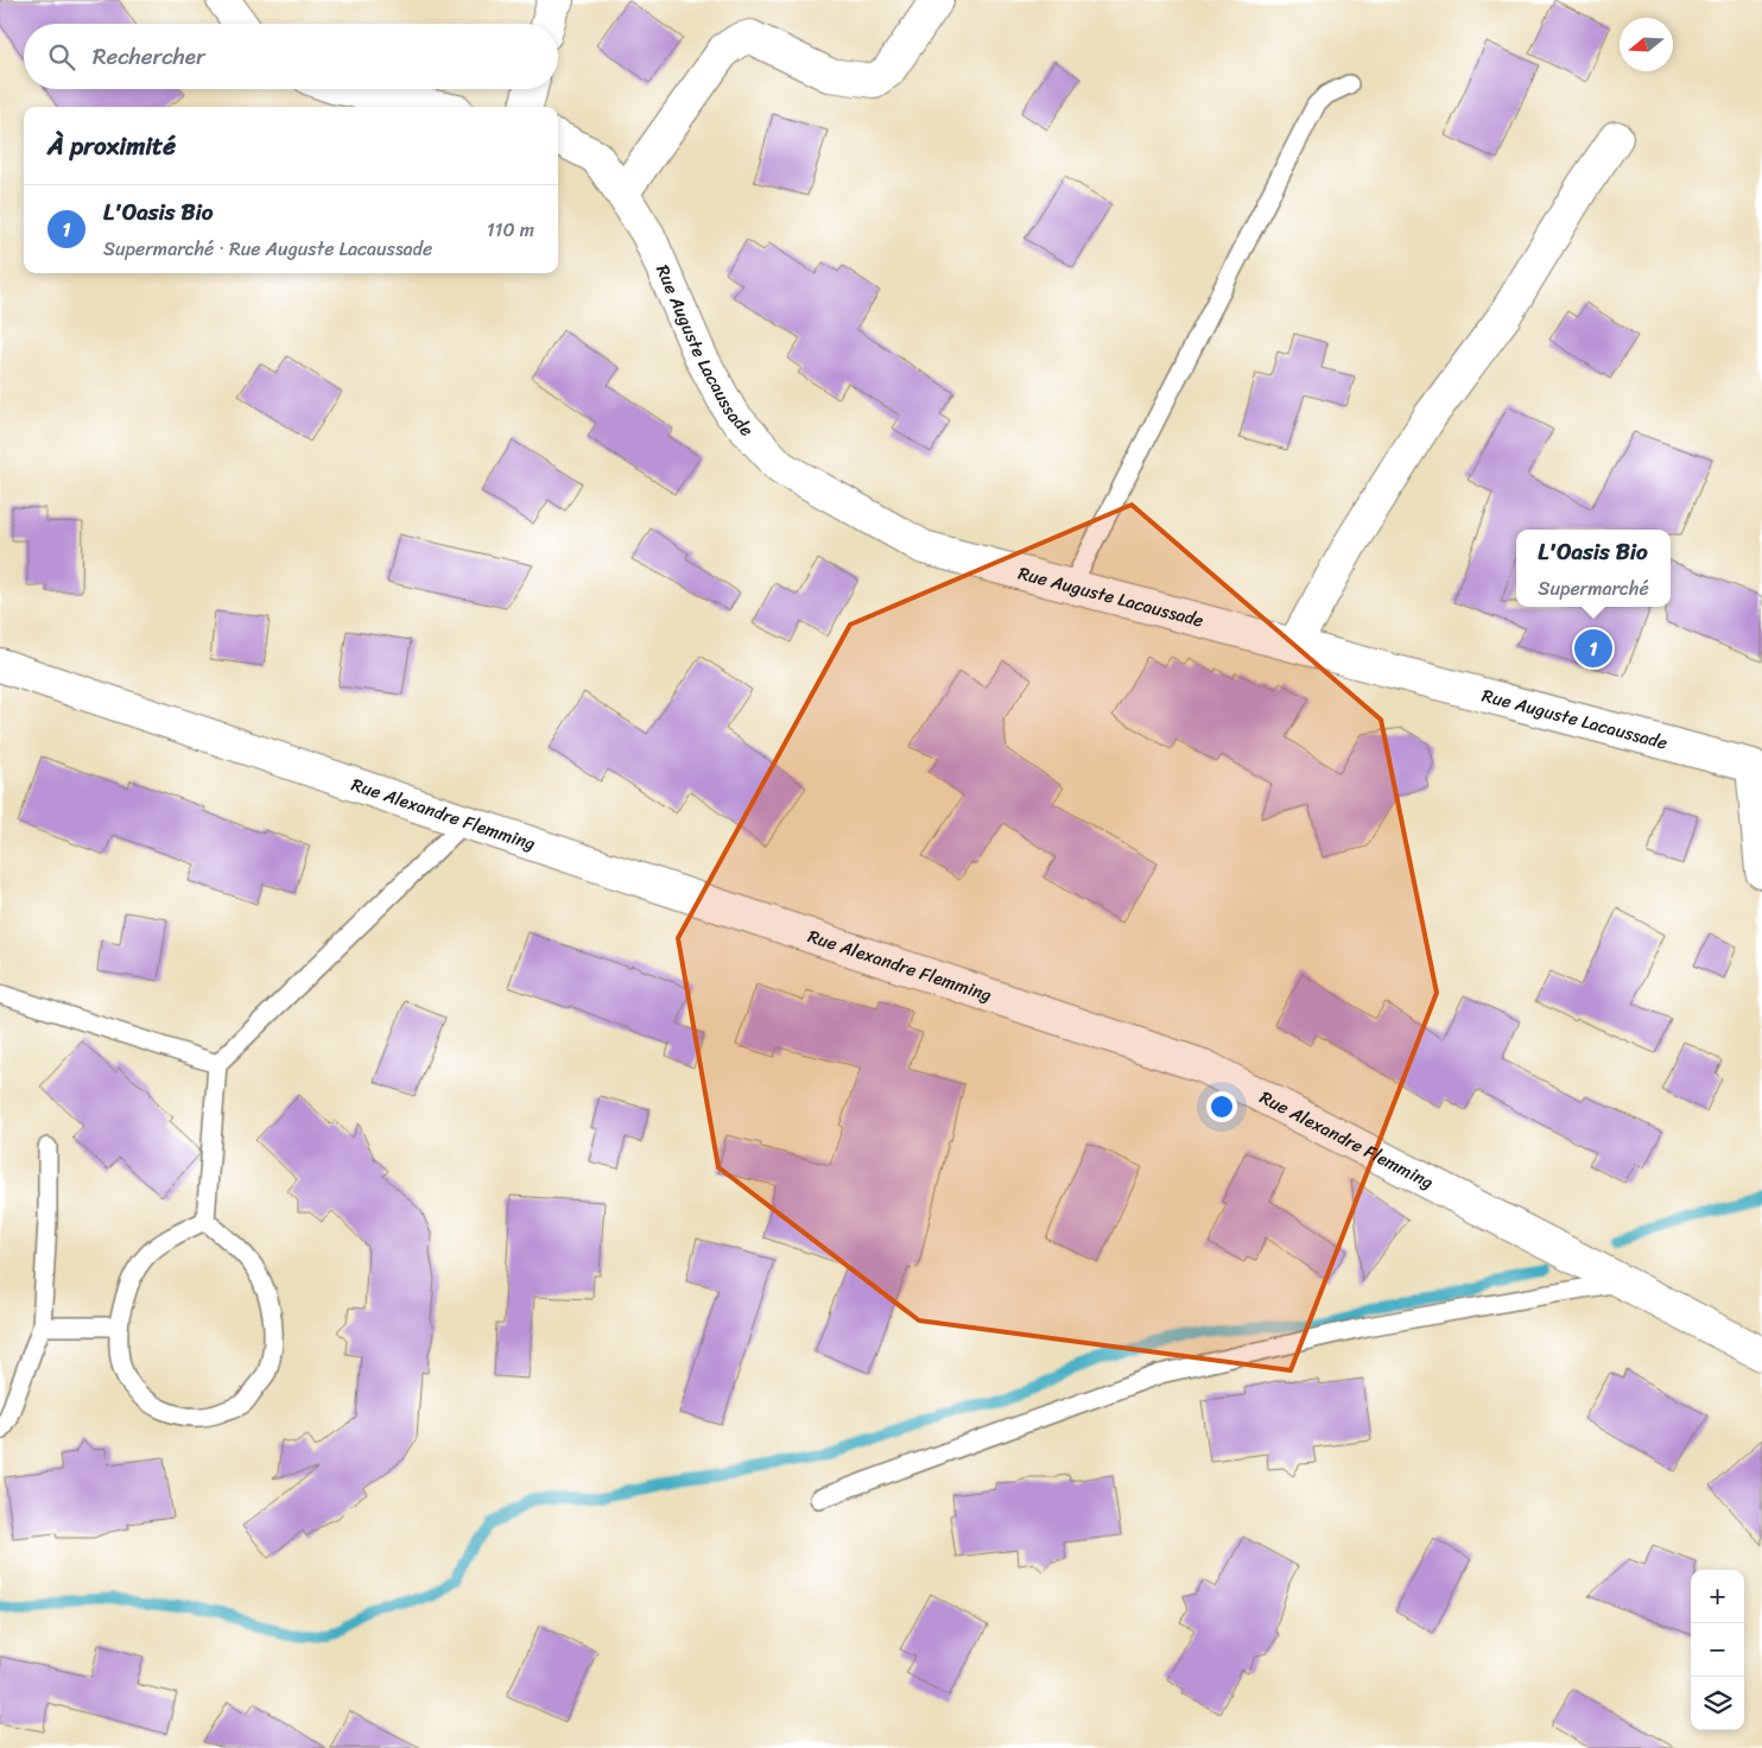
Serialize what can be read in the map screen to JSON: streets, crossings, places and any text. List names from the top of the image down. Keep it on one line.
{"streets":{"street":["Rue Auguste Lacaussade","Rue Alexandre Flemming"]},"north":"left","page":{"search":"Rechercher","heading":"À proximité","list":[{"mark":"1","name":"L'Oasis Bio","note":"Supermarché · Rue Auguste Lacaussade","value":"110 m"}],"popup":["L'Oasis Bio","Supermarché"],"pins":"1","map_buttons":["+","−"]}}
